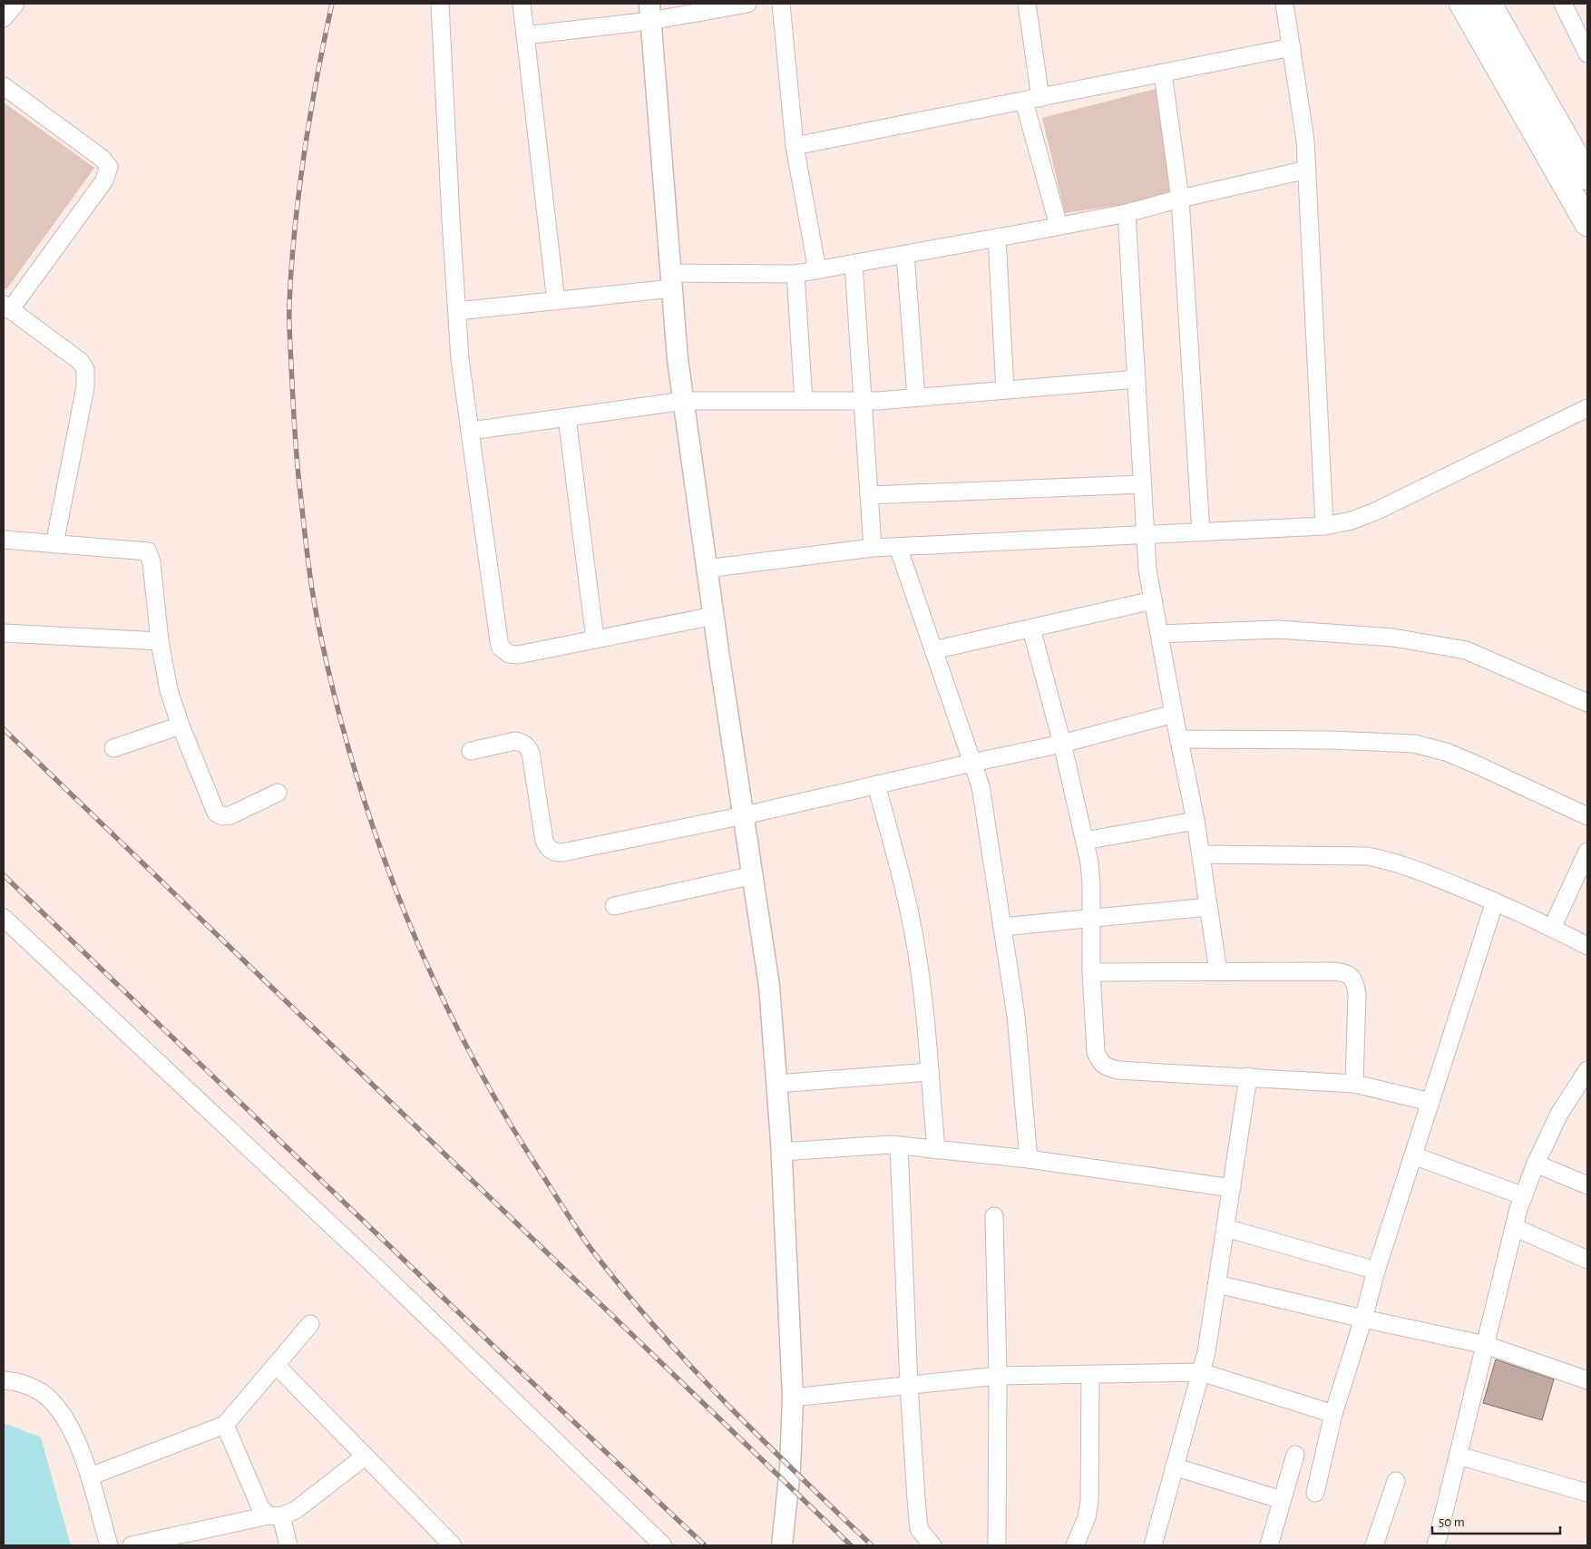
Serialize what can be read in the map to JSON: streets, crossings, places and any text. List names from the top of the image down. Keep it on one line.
{"scale_bar":"50 m"}
